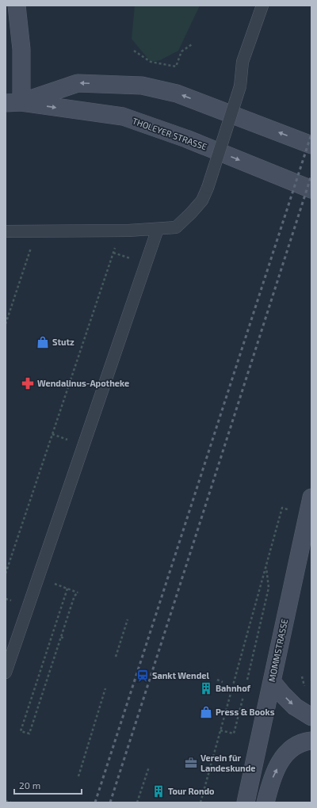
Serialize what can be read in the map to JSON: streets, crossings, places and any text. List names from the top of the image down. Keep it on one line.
{"streets":{"main road":["THOLEYER STRASSE","MOMMSTRASSE"]},"places":{"shop":["Stutz","Press & Books"],"pharmacy":["Wendalinus-Apotheke"],"station":["Sankt Wendel"],"building":["Bahnhof","Tour Rondo"],"office":["Verein für Landeskunde"]},"scale_bar":"20 m"}
